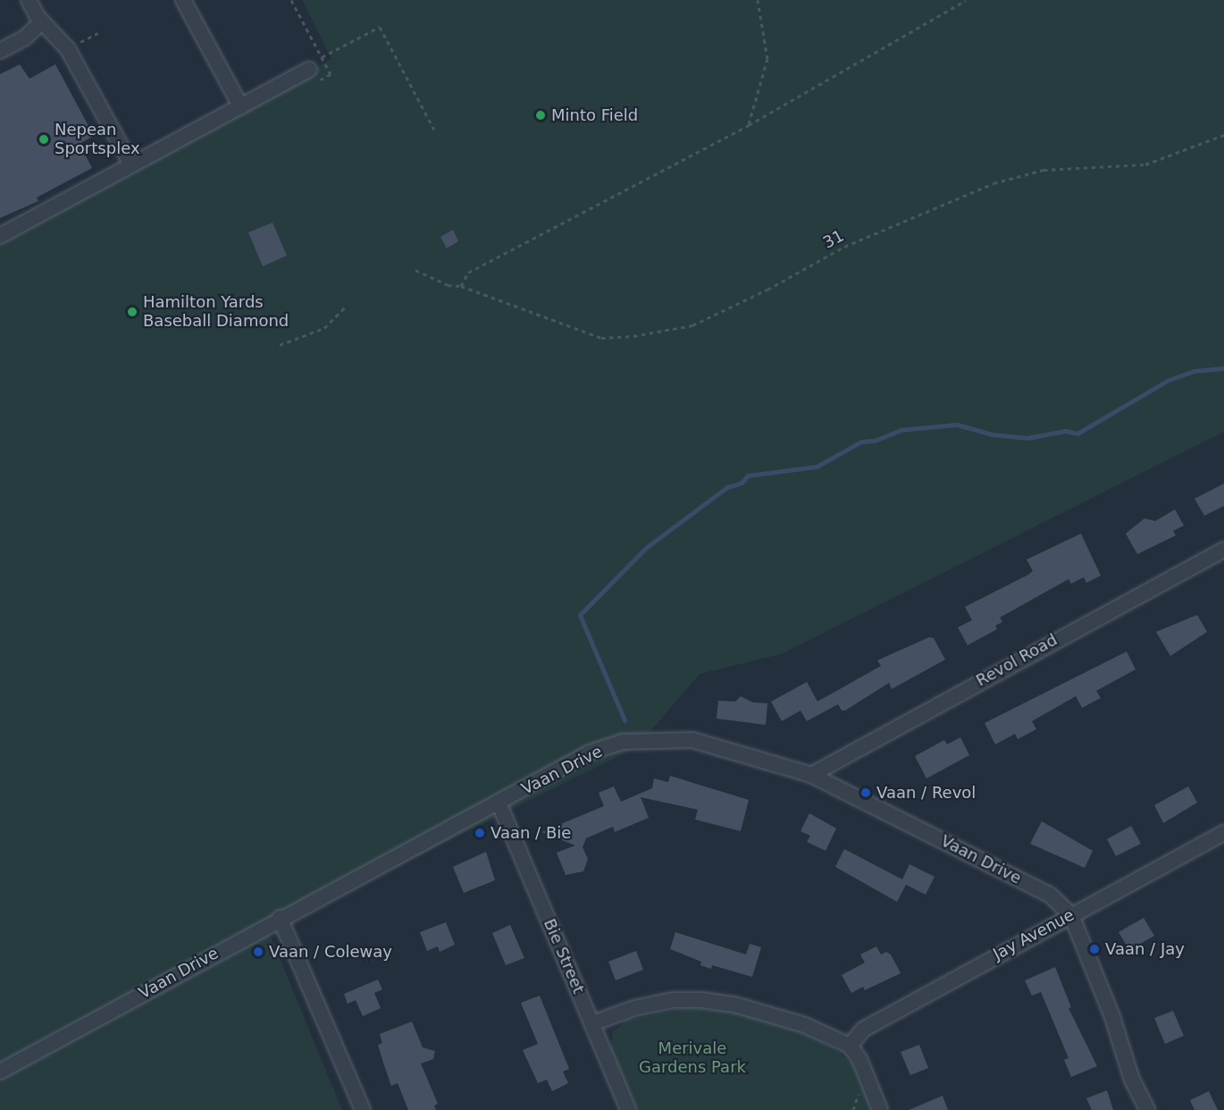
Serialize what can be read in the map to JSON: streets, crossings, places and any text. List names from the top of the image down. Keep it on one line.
{"streets":{"street":["Revol Road","Vaan Drive","Jay Avenue","Bie Street"],"path":["31"]},"crossings":[["Revol Road","Vaan Drive"],["Vaan Drive","Jay Avenue"],["Vaan Drive","Bie Street"]],"parks":["Merivale Gardens Park"],"places":["Minto Field","Nepean Sportsplex","Hamilton Yards Baseball Diamond","Vaan / Revol","Vaan / Bie","Vaan / Jay","Vaan / Coleway"]}
